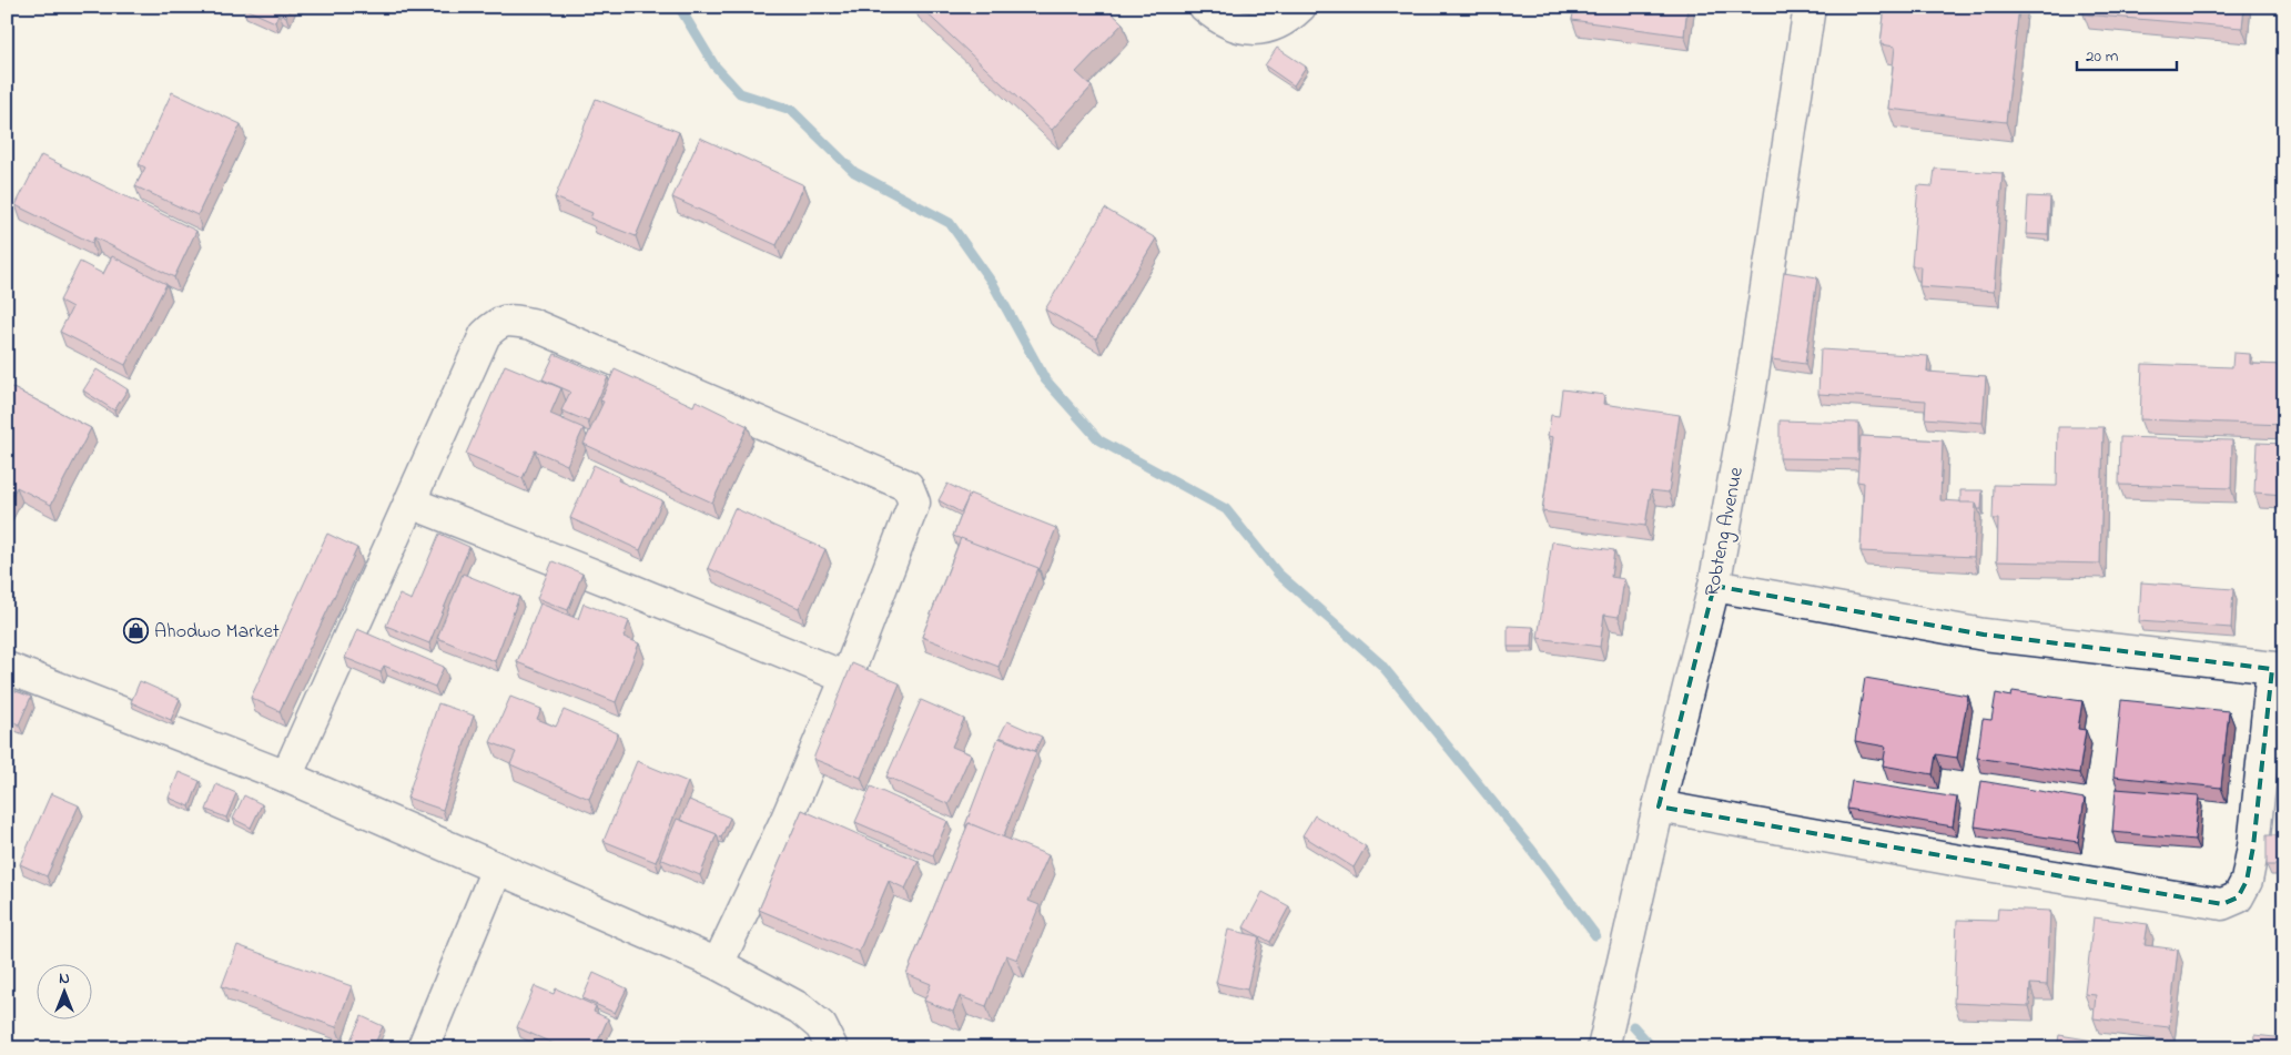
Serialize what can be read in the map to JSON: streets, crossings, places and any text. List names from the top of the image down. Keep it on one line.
{"streets":{"street":["Robteng Avenue"]},"places":{"shop":["Ahodwo Market"]},"scale_bar":"20 m","north":"top"}
